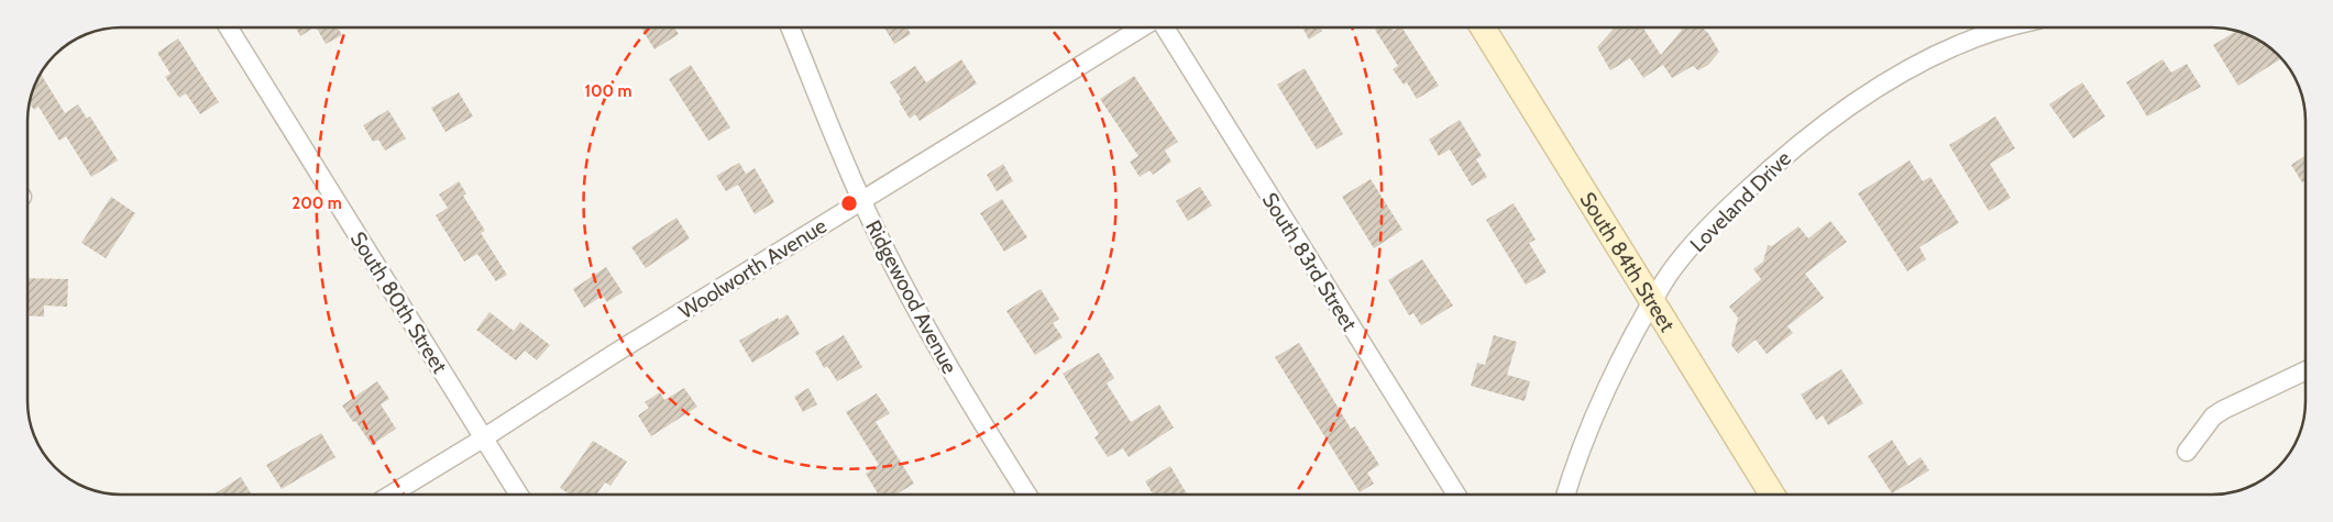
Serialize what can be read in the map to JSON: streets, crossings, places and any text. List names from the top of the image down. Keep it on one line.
{"streets":{"main road":["South 84th Street"],"street":["Loveland Drive","South 83rd Street","Woolworth Avenue","Ridgewood Avenue","South 80th Street"]},"crossings":[["Loveland Drive","South 84th Street"],["Woolworth Avenue","Ridgewood Avenue"],["Woolworth Avenue","South 80th Street"]],"rings":["100 m","200 m"]}
